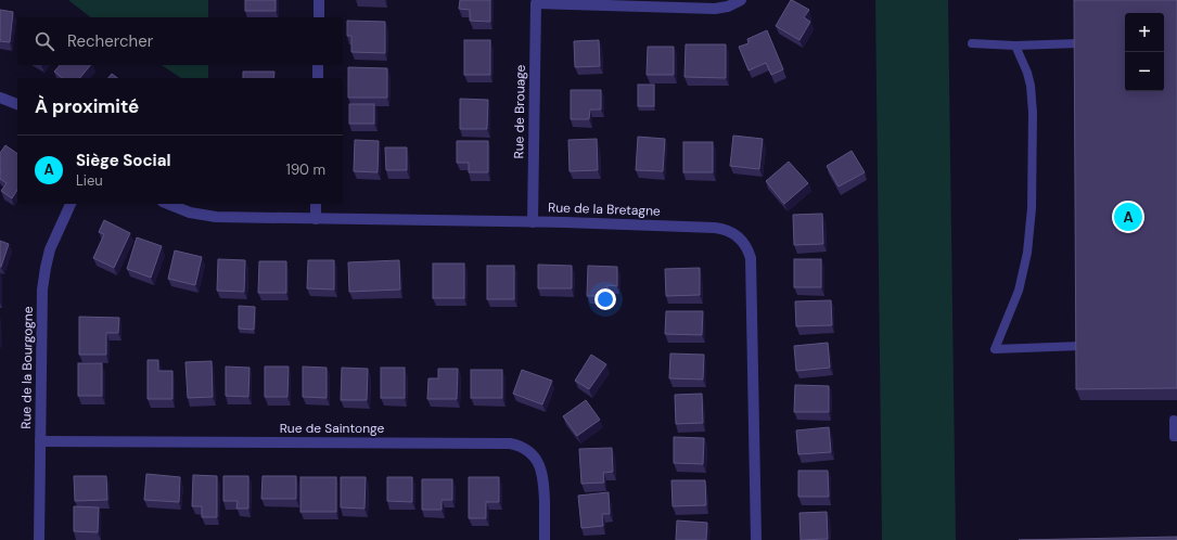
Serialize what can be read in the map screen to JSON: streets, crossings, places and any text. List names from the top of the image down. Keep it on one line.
{"streets":{"street":["Rue de Brouage","Rue de la Bretagne","Rue de la Bourgogne","Rue de Saintonge"]},"crossings":[["Rue de Brouage","Rue de la Bretagne"],["Rue de la Bourgogne","Rue de Saintonge"]],"page":{"map_buttons":["+","−"],"search":"Rechercher","heading":"À proximité","list":[{"mark":"A","name":"Siège Social","note":"Lieu","value":"190 m"}],"pins":"A"}}
